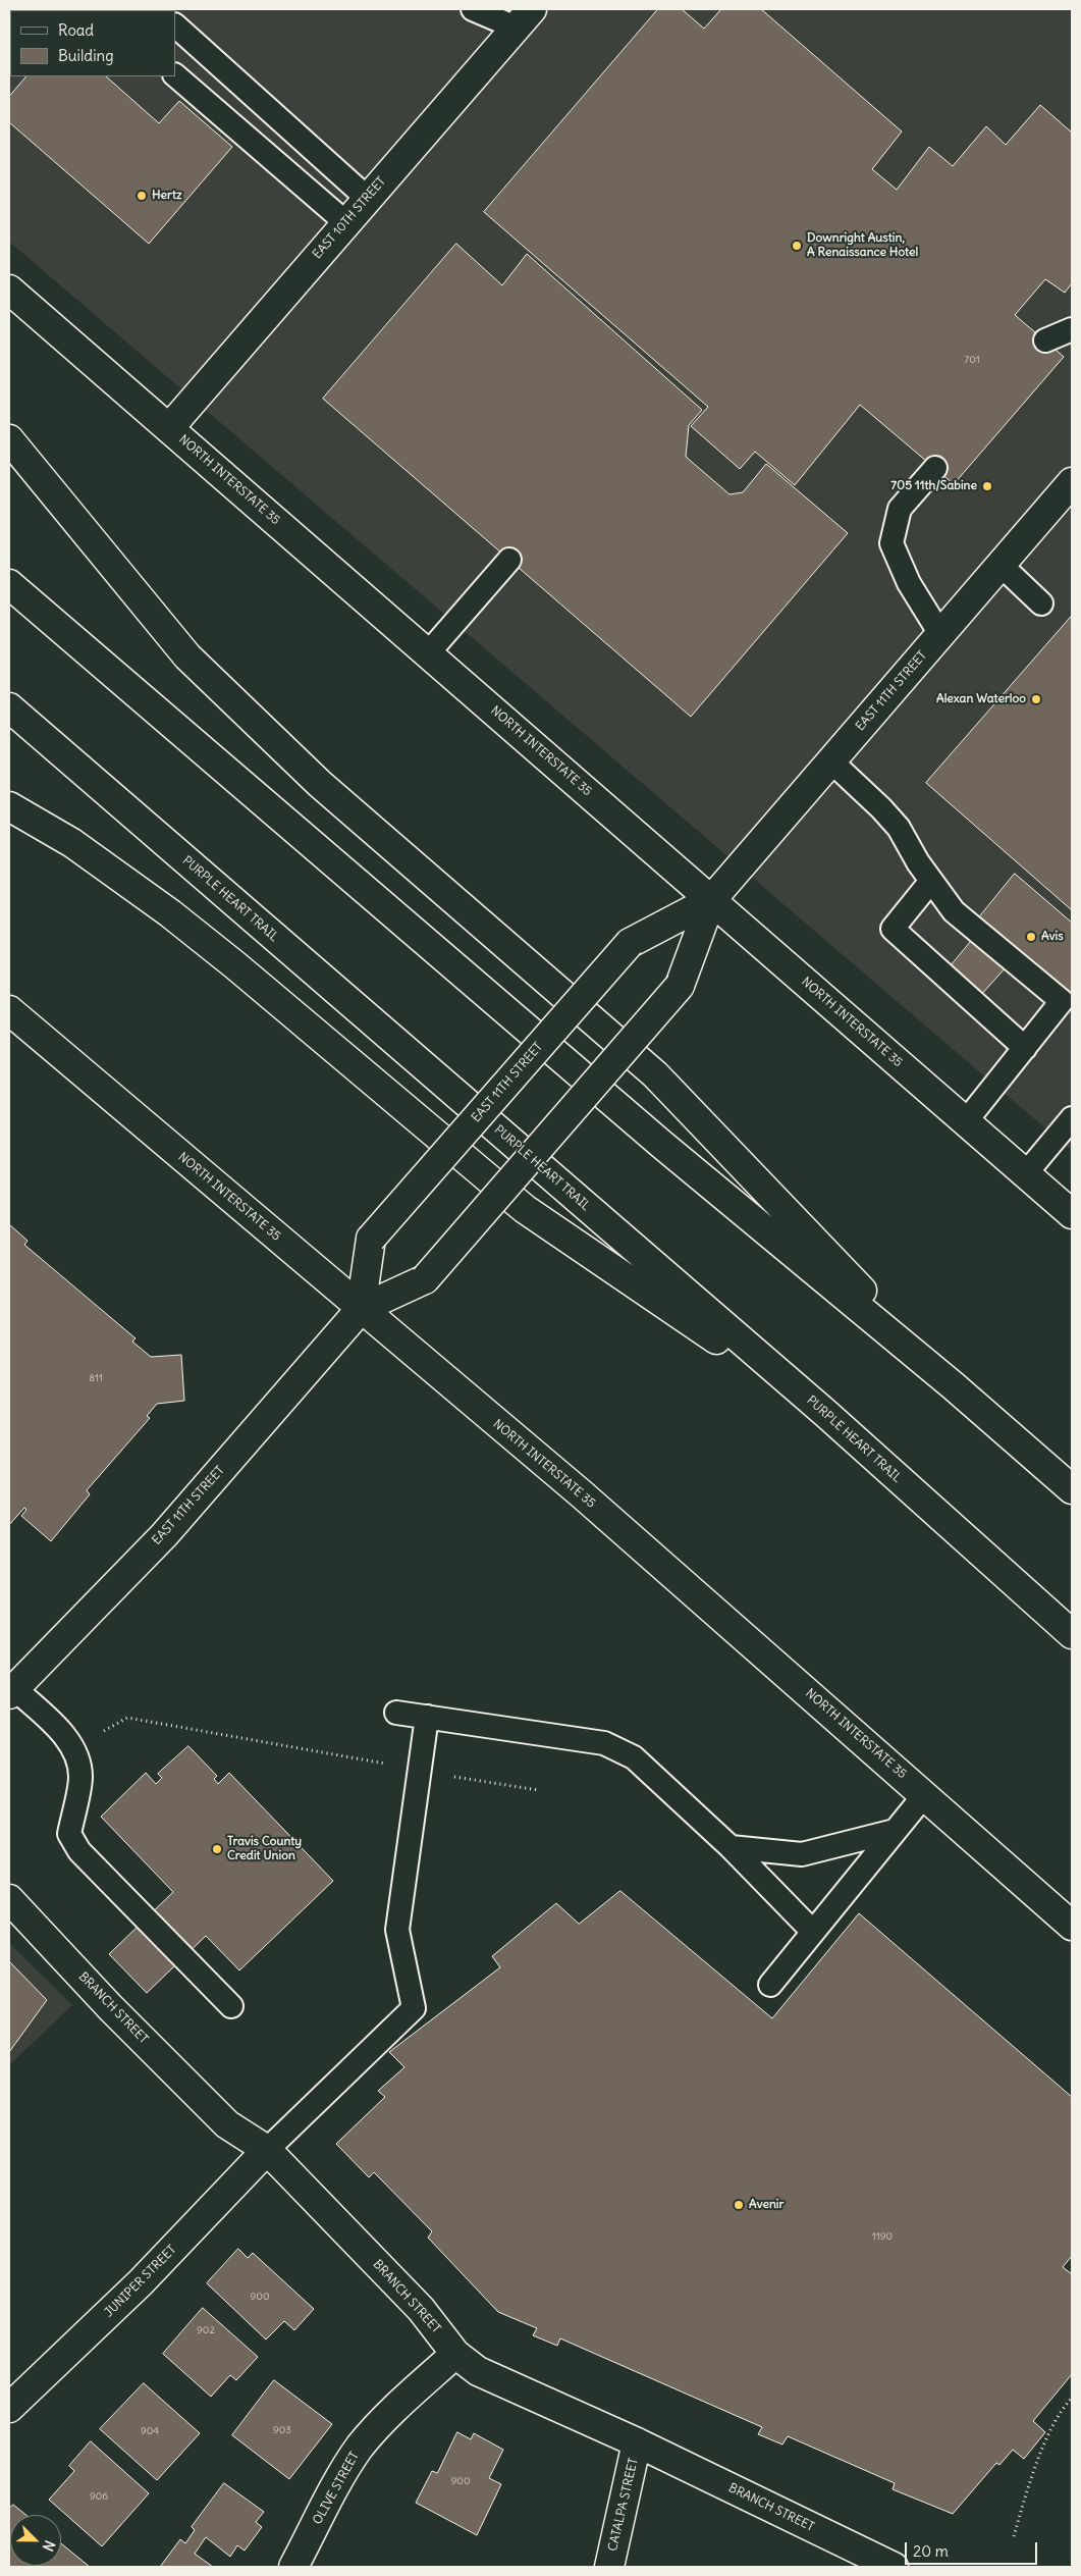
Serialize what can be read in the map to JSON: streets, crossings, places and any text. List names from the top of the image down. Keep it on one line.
{"streets":{"main road":["EAST 10TH STREET","NORTH INTERSTATE 35","EAST 11TH STREET","PURPLE HEART TRAIL","BRANCH STREET","JUNIPER STREET","OLIVE STREET","CATALPA STREET"]},"crossings":[["EAST 10TH STREET","NORTH INTERSTATE 35"],["NORTH INTERSTATE 35","EAST 11TH STREET"],["BRANCH STREET","JUNIPER STREET"],["BRANCH STREET","OLIVE STREET"],["BRANCH STREET","CATALPA STREET"]],"places":["Hertz","Downright Austin, A Renaissance Hotel","705 11th/Sabine","Alexan Waterloo","Avis","Travis County Credit Union","Avenir"],"house_numbers":["701","811","1190","900","902","903","904","900","906"],"legend":["Road","Building"],"scale_bar":"20 m","north":"bottom right"}
